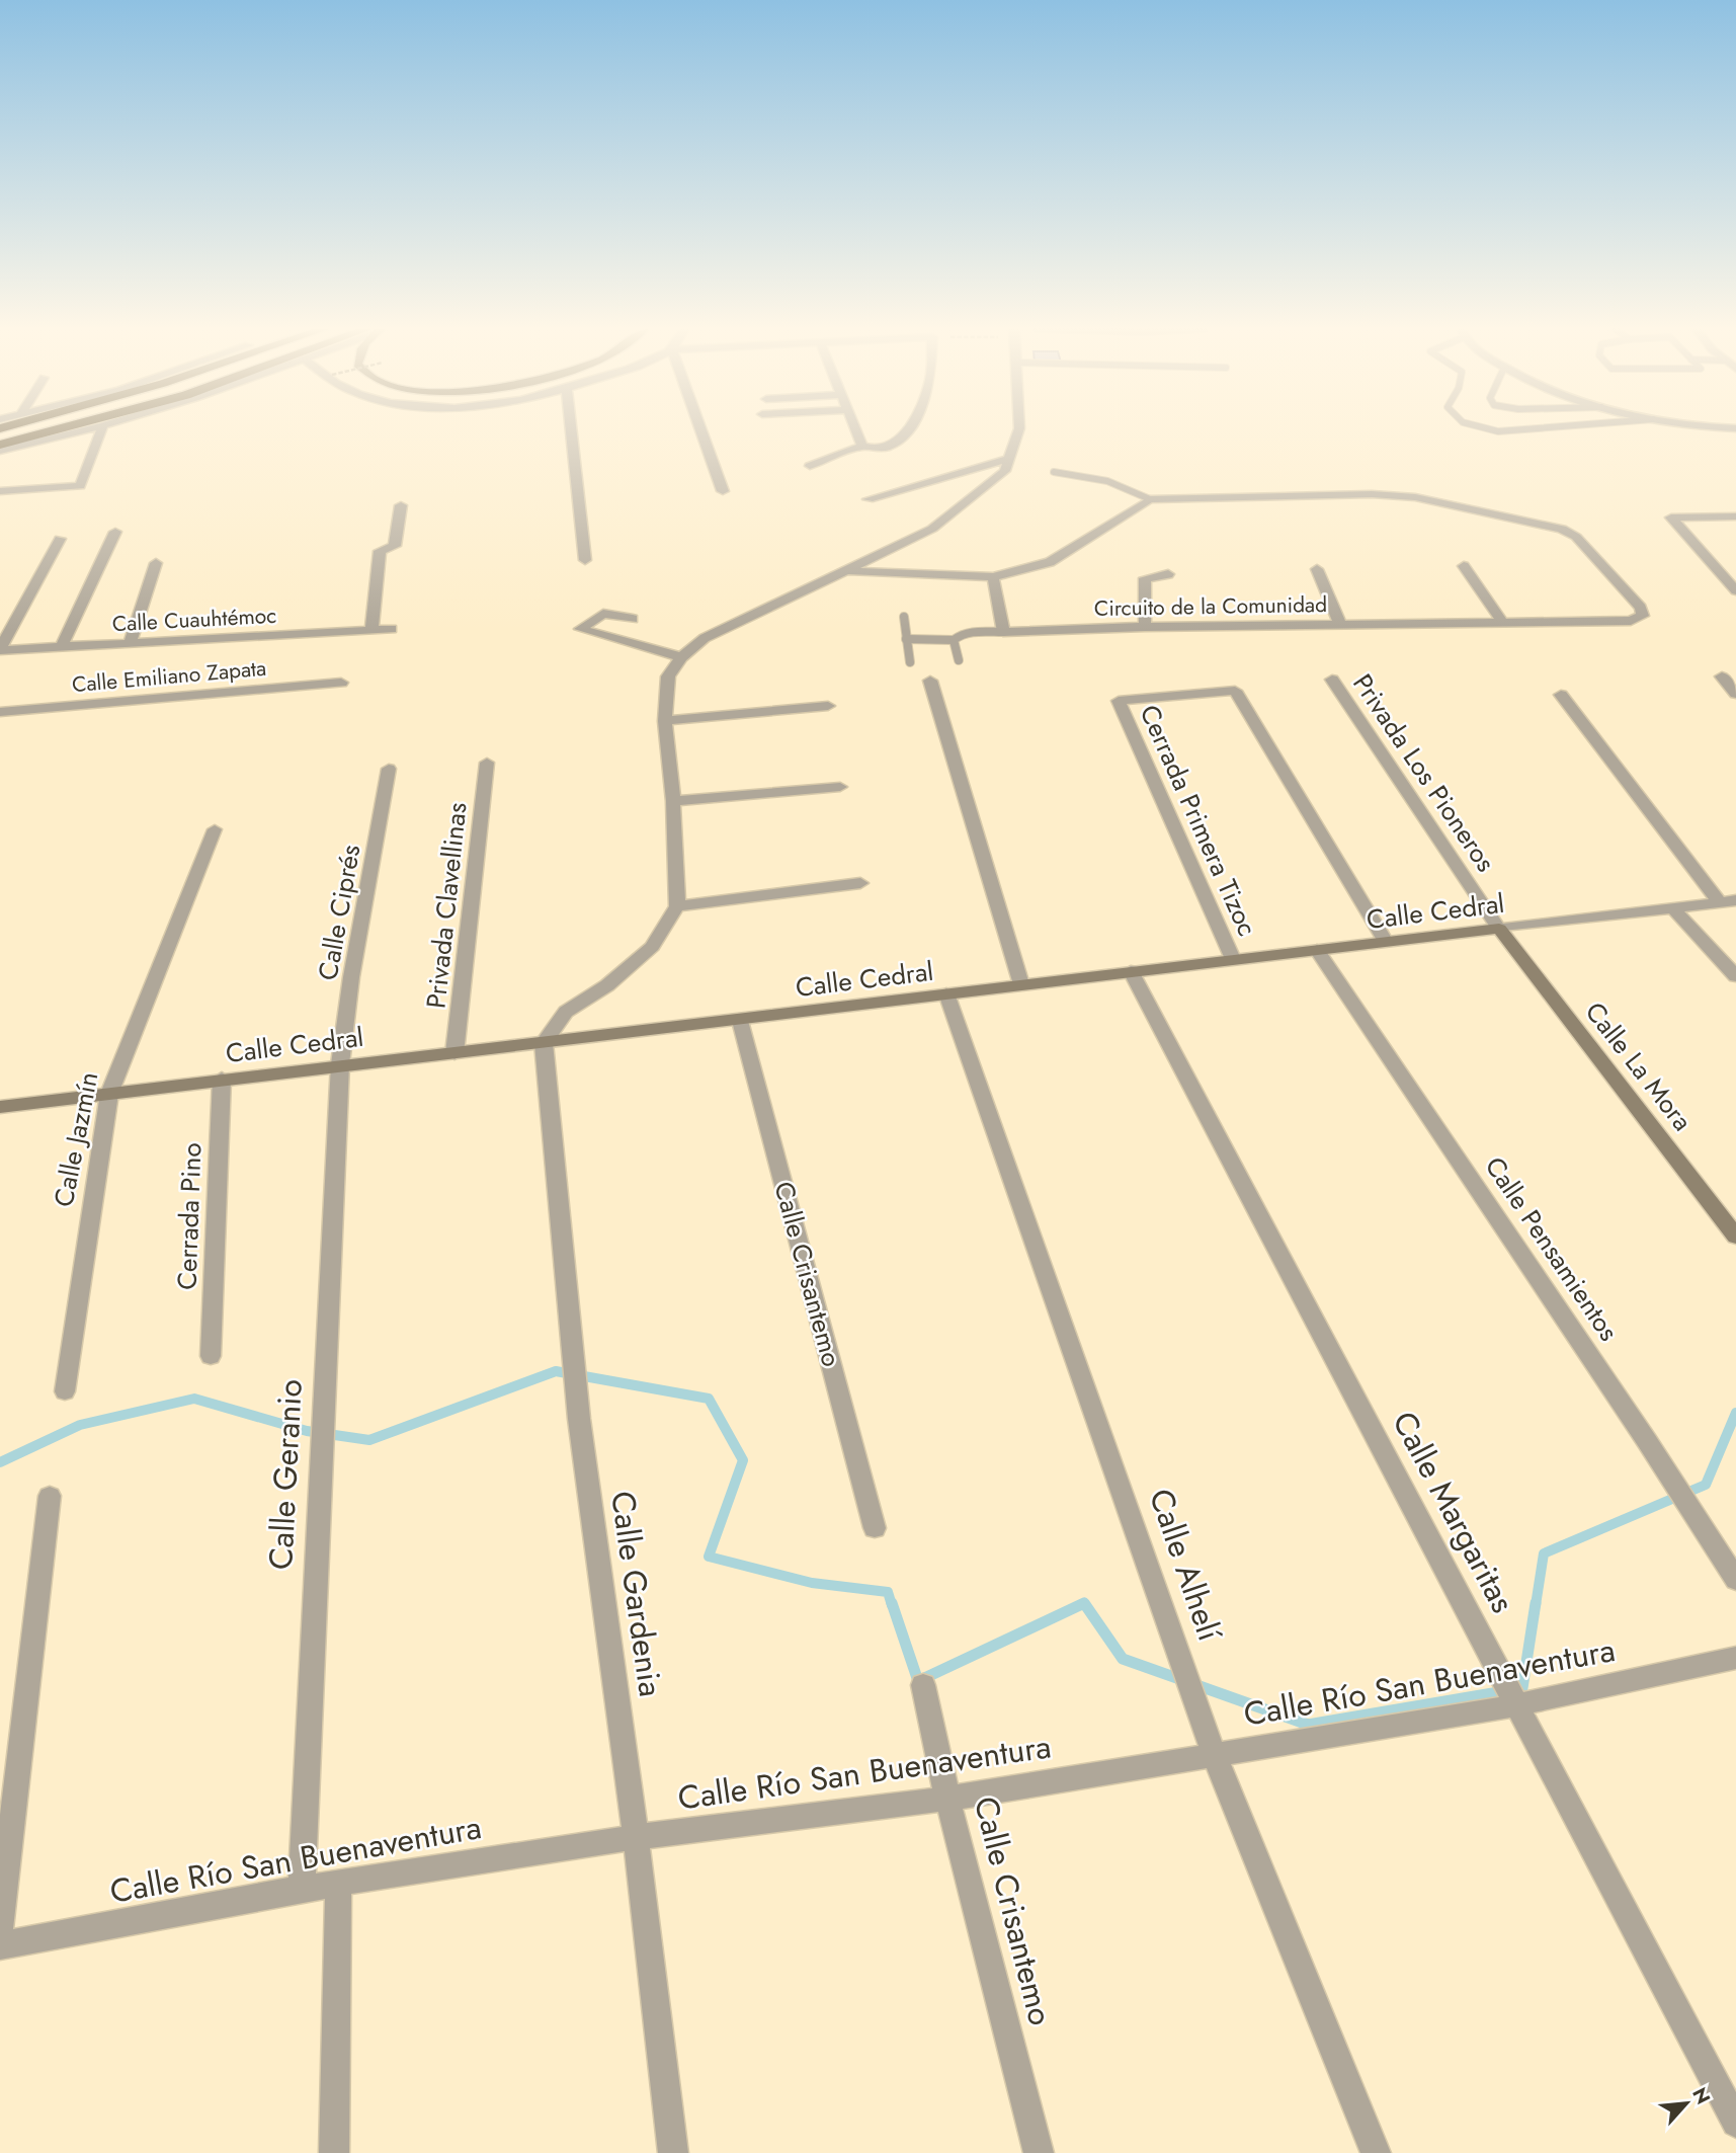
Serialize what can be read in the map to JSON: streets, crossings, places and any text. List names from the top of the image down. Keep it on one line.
{"streets":{"street":["Circuito de la Comunidad","Calle Cuauhtémoc","Calle Emiliano Zapata","Privada Los Pioneros","Cerrada Primera Tizoc","Privada Clavellinas","Calle Cedral","Calle Ciprés","Calle La Mora","Calle Jazmín","Cerrada Pino","Calle Pensamientos","Calle Crisantemo","Calle Geranio","Calle Margaritas","Calle Alhelí","Calle Gardenia","Calle Río San Buenaventura"]},"crossings":[["Privada Los Pioneros","Calle Cedral"],["Privada Los Pioneros","Calle La Mora"],["Cerrada Primera Tizoc","Calle Cedral"],["Privada Clavellinas","Calle Cedral"],["Calle Cedral","Calle Ciprés"],["Calle Cedral","Calle La Mora"],["Calle Cedral","Calle Jazmín"],["Calle Cedral","Cerrada Pino"],["Calle Cedral","Calle Pensamientos"],["Calle Cedral","Calle Crisantemo"],["Calle Cedral","Calle Geranio"],["Calle Cedral","Calle Margaritas"],["Calle Cedral","Calle Alhelí"],["Calle Cedral","Calle Gardenia"],["Calle Ciprés","Calle Geranio"],["Calle Crisantemo","Calle Río San Buenaventura"],["Calle Geranio","Calle Río San Buenaventura"],["Calle Margaritas","Calle Río San Buenaventura"],["Calle Alhelí","Calle Río San Buenaventura"],["Calle Gardenia","Calle Río San Buenaventura"]],"north":"top right"}
